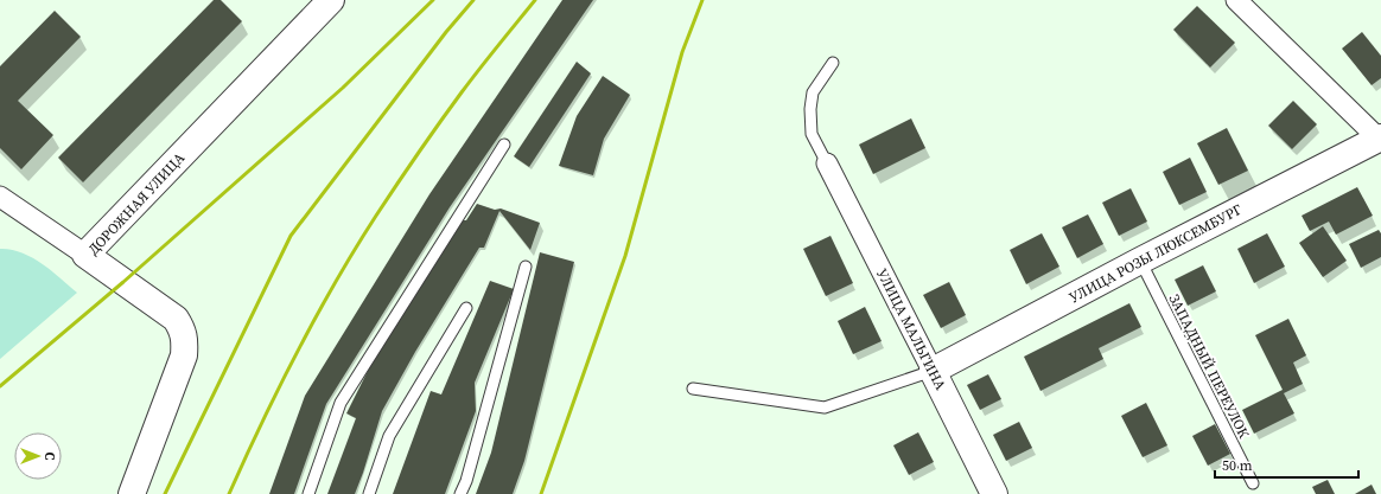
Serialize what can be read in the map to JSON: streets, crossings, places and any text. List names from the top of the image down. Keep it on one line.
{"streets":{"street":["ДОРОЖНАЯ УЛИЦА","УЛИЦА РОЗЫ ЛЮКСЕМБУРГ","УЛИЦА МАЛЬГИНА"],"lane":["ЗАПАДНЫЙ ПЕРЕУЛОК"]},"crossings":[["УЛИЦА РОЗЫ ЛЮКСЕМБУРГ","УЛИЦА МАЛЬГИНА"],["УЛИЦА РОЗЫ ЛЮКСЕМБУРГ","ЗАПАДНЫЙ ПЕРЕУЛОК"]],"scale_bar":"50 m","north":"right"}
